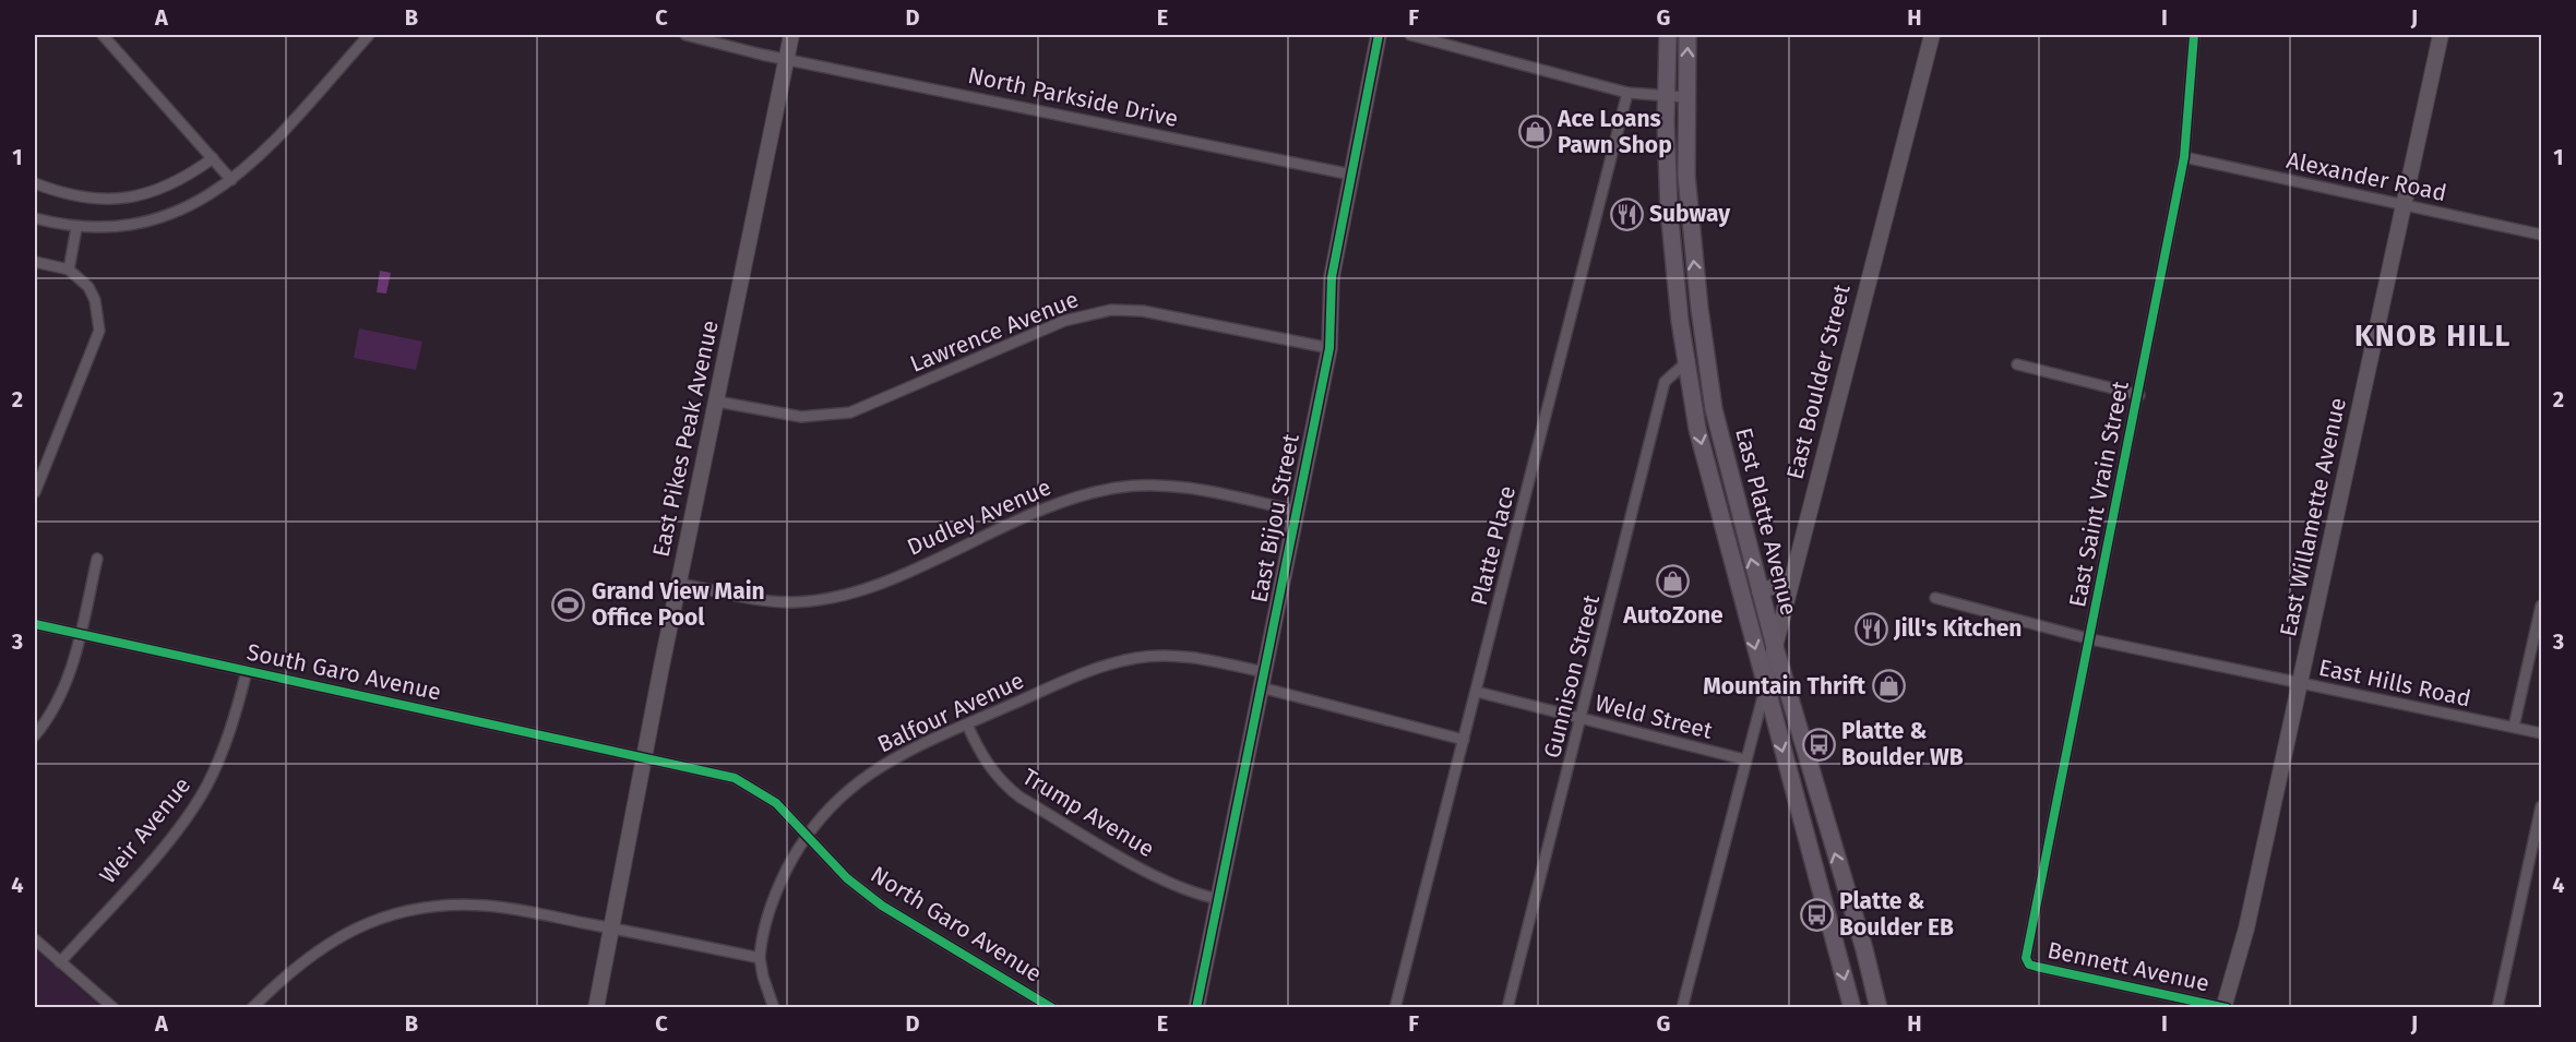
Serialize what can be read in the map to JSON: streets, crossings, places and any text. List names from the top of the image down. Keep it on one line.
{"streets":{"main road":["East Platte Avenue"],"street":["North Parkside Drive","Alexander Road","Lawrence Avenue","East Boulder Street","East Pikes Peak Avenue","East Saint Vrain Street","Dudley Avenue","East Willamette Avenue","East Bijou Street","Platte Place","South Garo Avenue","Gunnison Street","East Hills Road","Balfour Avenue","Weld Street","Trump Avenue","Weir Avenue","North Garo Avenue","Bennett Avenue"]},"crossings":[["North Parkside Drive","East Pikes Peak Avenue"],["North Parkside Drive","East Bijou Street"],["Alexander Road","East Saint Vrain Street"],["Alexander Road","East Willamette Avenue"],["Lawrence Avenue","East Pikes Peak Avenue"],["Lawrence Avenue","East Bijou Street"],["East Boulder Street","East Platte Avenue"],["East Boulder Street","Weld Street"],["East Pikes Peak Avenue","Dudley Avenue"],["East Pikes Peak Avenue","South Garo Avenue"],["East Pikes Peak Avenue","North Garo Avenue"],["East Saint Vrain Street","East Hills Road"],["East Saint Vrain Street","Bennett Avenue"],["Dudley Avenue","East Bijou Street"],["East Willamette Avenue","East Hills Road"],["East Willamette Avenue","Bennett Avenue"],["East Bijou Street","Balfour Avenue"],["East Bijou Street","Trump Avenue"],["East Platte Avenue","Gunnison Street"],["Platte Place","Weld Street"],["South Garo Avenue","Weir Avenue"],["South Garo Avenue","North Garo Avenue"],["Gunnison Street","Weld Street"],["Balfour Avenue","Trump Avenue"],["Balfour Avenue","North Garo Avenue"]],"districts":["KNOB HILL"],"places":{"shop":["Ace Loans Pawn Shop","AutoZone","Mountain Thrift"],"restaurant":["Subway","Jill's Kitchen"],"sports":["Grand View Main Office Pool"],"bus stop":["Platte & Boulder WB","Platte & Boulder EB"]},"grid":{"columns":["A","B","C","D","E","F","G","H","I","J"],"rows":["1","2","3","4"]}}
